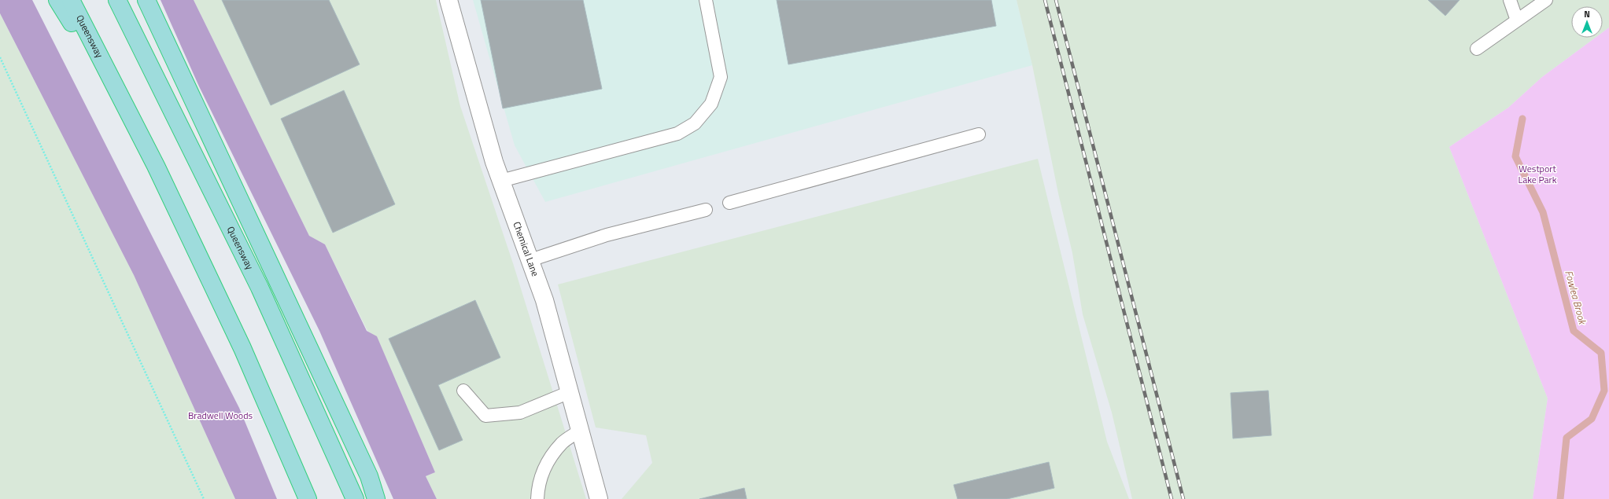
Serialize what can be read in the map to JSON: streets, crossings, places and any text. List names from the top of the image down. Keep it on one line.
{"streets":{"highway":["Queensway"],"street":["Chemical Lane"]},"water":["Fowlea Brook"],"parks":["Westport Lake Park","Bradwell Woods"],"north":"top"}
